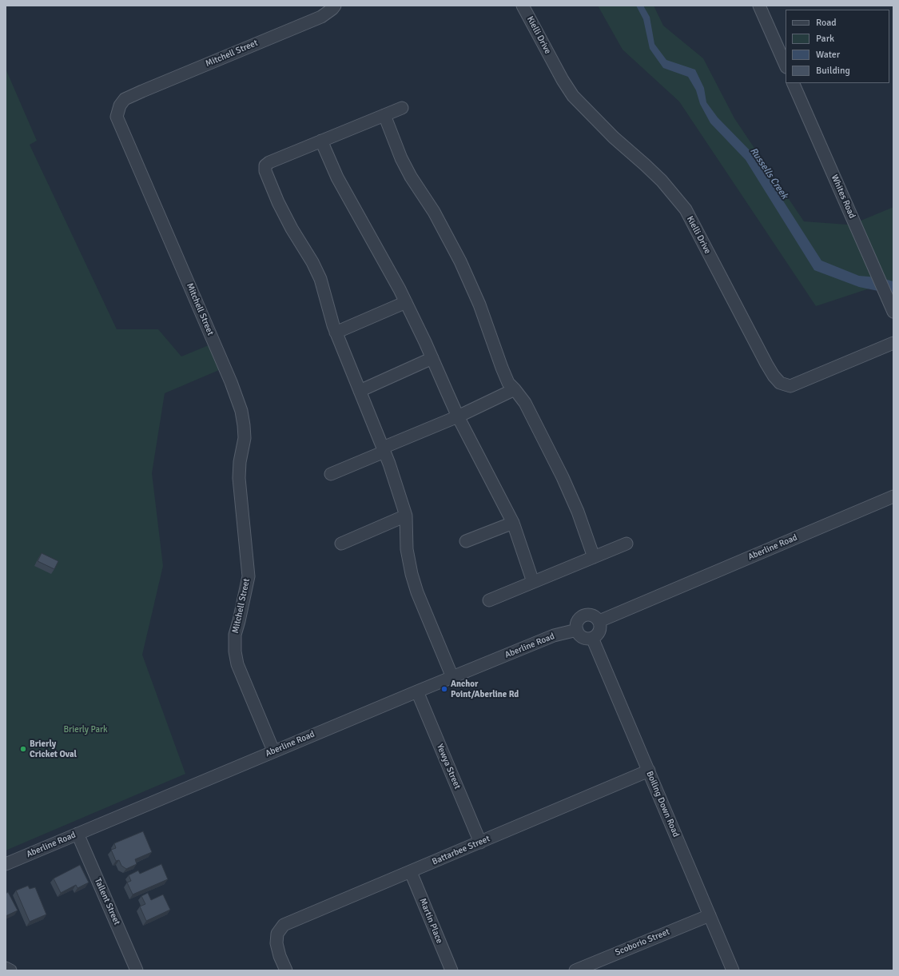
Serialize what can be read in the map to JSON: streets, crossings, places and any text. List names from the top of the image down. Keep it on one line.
{"streets":{"street":["Kielli Drive","Mitchell Street","Whites Road","Aberline Road","Yewya Street","Boiling Down Road","Battarbee Street","Tallent Street","Martin Place","Scoborio Street"]},"crossings":[["Mitchell Street","Aberline Road"],["Aberline Road","Yewya Street"],["Aberline Road","Boiling Down Road"],["Aberline Road","Tallent Street"],["Yewya Street","Battarbee Street"],["Boiling Down Road","Battarbee Street"],["Boiling Down Road","Scoborio Street"],["Battarbee Street","Martin Place"]],"water":["Russells Creek"],"parks":["Brierly Park"],"places":["Anchor Point/Aberline Rd","Brierly Cricket Oval"],"legend":["Road","Park","Water","Building"]}
